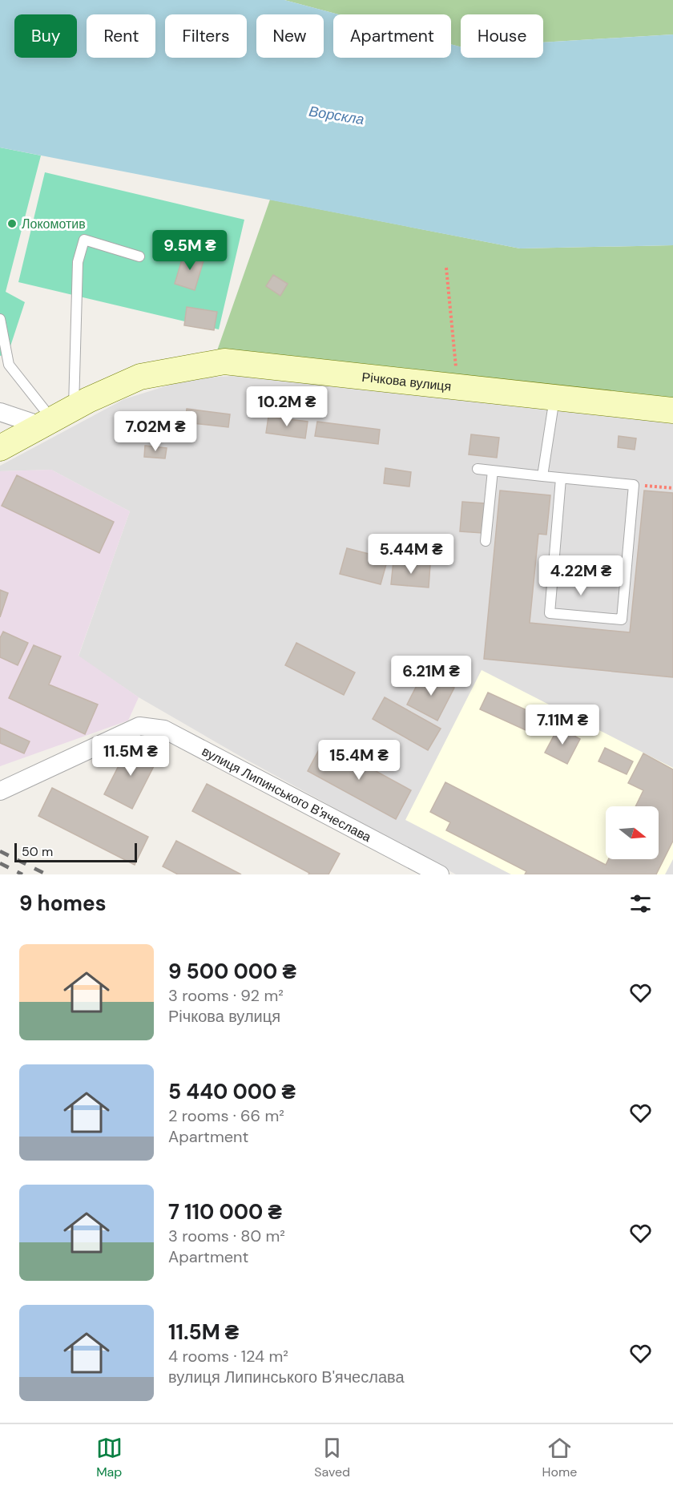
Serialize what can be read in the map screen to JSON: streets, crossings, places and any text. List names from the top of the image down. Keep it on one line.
{"streets":{"street":["Річкова вулиця","вулиця Липинського В'ячеслава"]},"water":["Ворскла"],"places":["Локомотив"],"scale_bar":"50 m","north":"right","page":{"chip":["Buy","Rent","Filters","New","Apartment","House"],"price":["9.5M ₴","10.2M ₴","7.02M ₴","5.44M ₴","4.22M ₴","6.21M ₴","7.11M ₴","11.5M ₴","15.4M ₴"],"scale":"50 m","heading":"9 homes","list":[{"name":"9 500 000 ₴","note":"3 rooms · 92 m² · Річкова вулиця"},{"name":"5 440 000 ₴","note":"2 rooms · 66 m² · Apartment"},{"name":"7 110 000 ₴","note":"3 rooms · 80 m² · Apartment"},{"name":"11.5M ₴","note":"4 rooms · 124 m² · вулиця Липинського В'ячеслава"}],"tabs":["Map","Saved","Home"]}}
